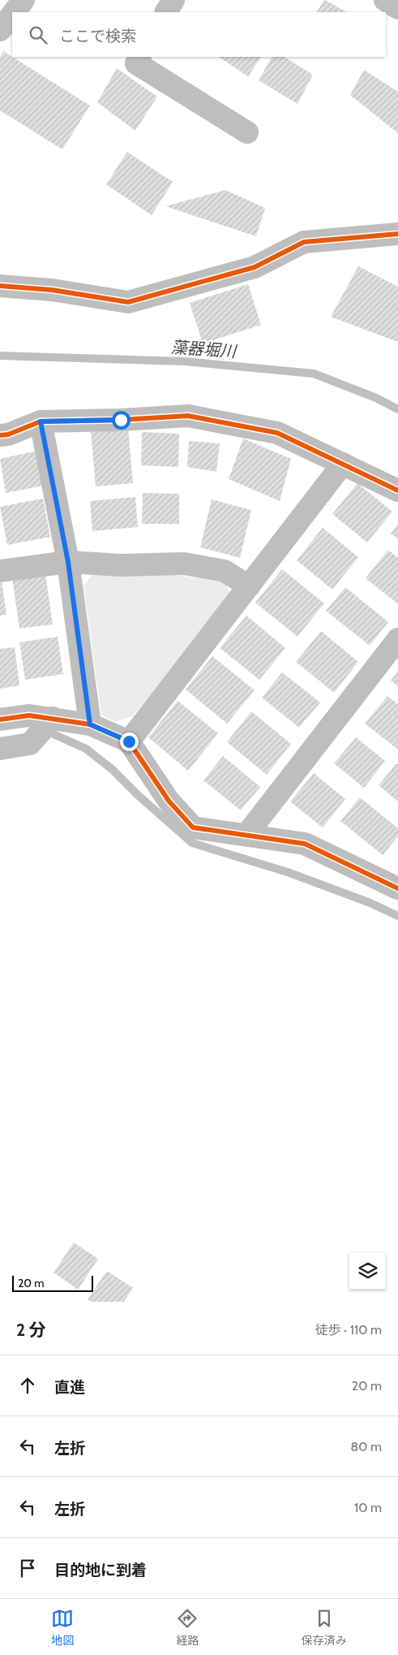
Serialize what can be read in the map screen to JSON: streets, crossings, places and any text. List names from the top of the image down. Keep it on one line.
{"water":["藻器堀川"],"scale_bar":"20 m","page":{"search":"ここで検索","scale":"20 m","heading":["2 分","徒歩 · 110 m"],"list":[["直進","20 m"],["左折","80 m"],["左折","10 m"],"目的地に到着"],"nav":["地図","経路","保存済み"]}}
